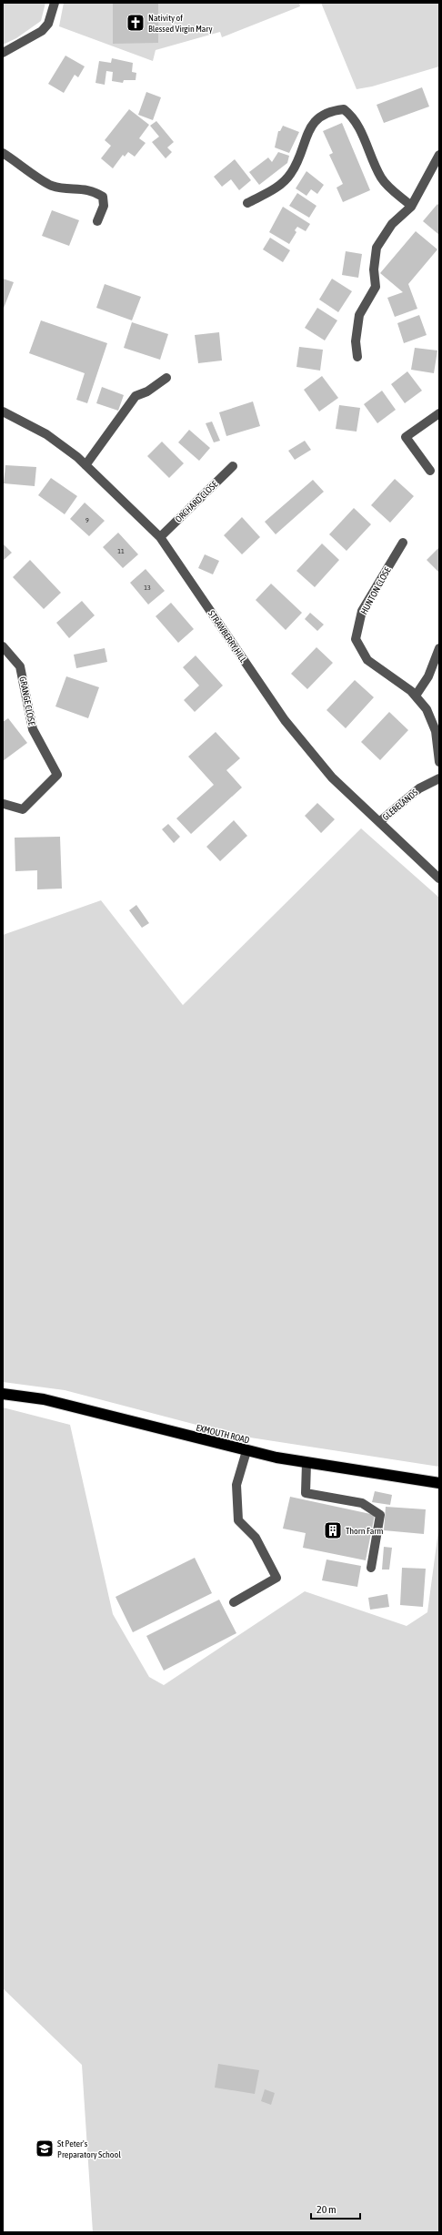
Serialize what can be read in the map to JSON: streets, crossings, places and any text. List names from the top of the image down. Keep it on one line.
{"streets":{"highway":["EXMOUTH ROAD"],"street":["ORCHARD CLOSE","HUNTON CLOSE","STRAWBERRY HILL","GRANGE CLOSE","GLEBELANDS"]},"crossings":[["ORCHARD CLOSE","STRAWBERRY HILL"],["STRAWBERRY HILL","GLEBELANDS"]],"places":{"church":["Nativity of Blessed Virgin Mary"],"building":["Thorn Farm"],"school or university":["St Peter's Preparatory School"]},"house_numbers":["9","11","13"],"scale_bar":"20 m"}
